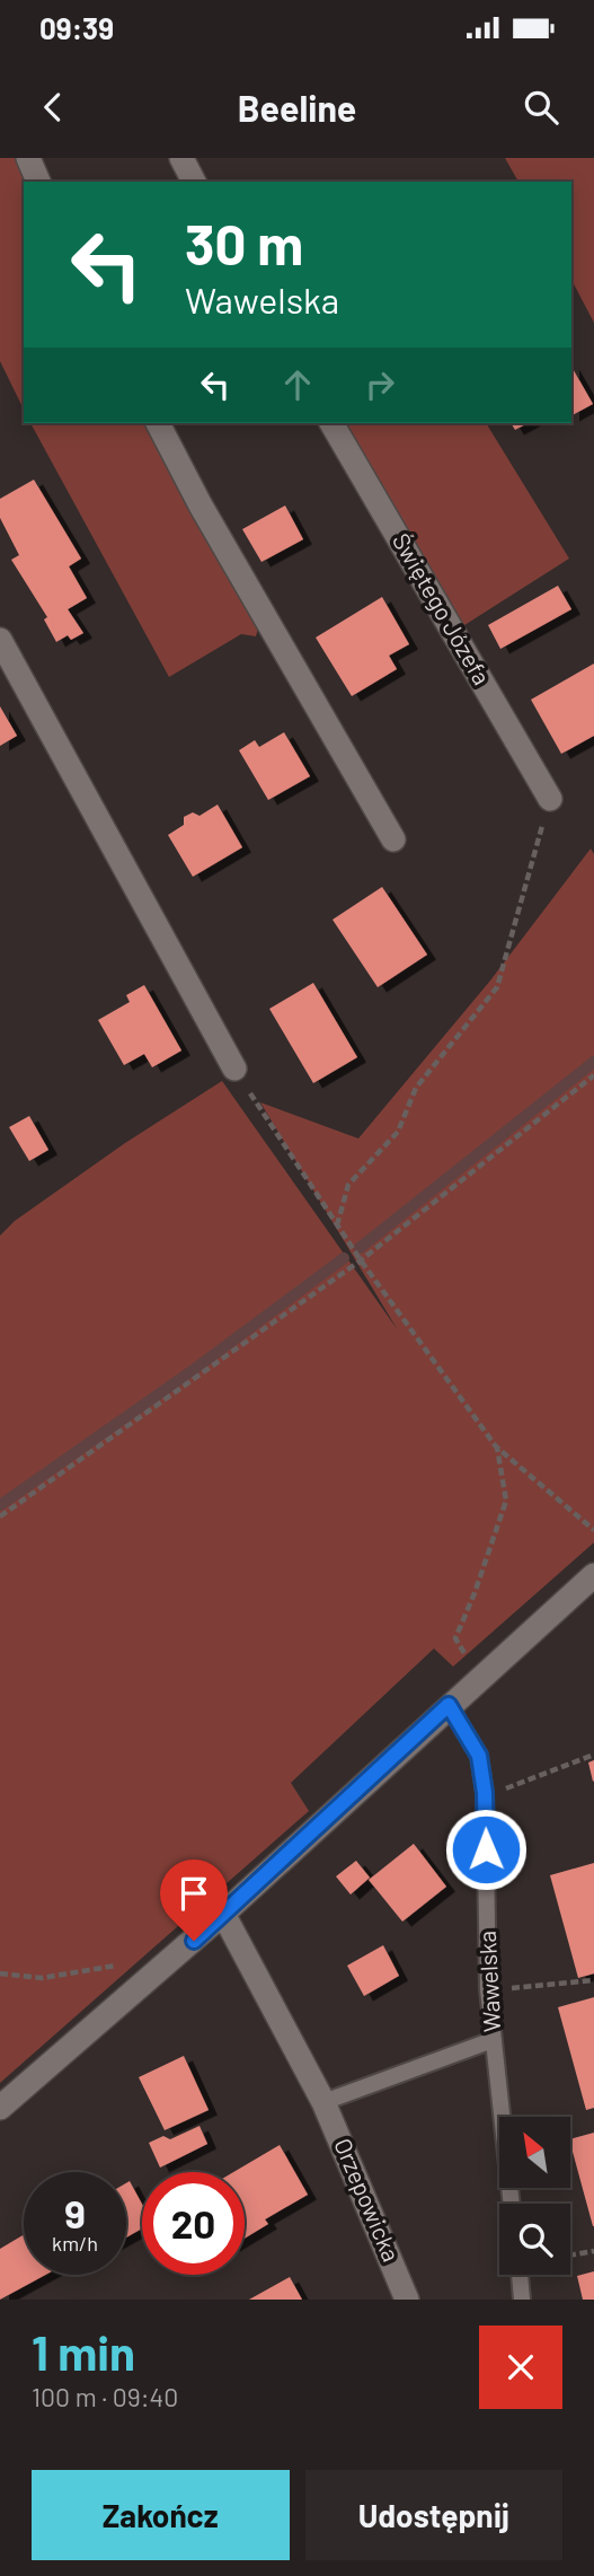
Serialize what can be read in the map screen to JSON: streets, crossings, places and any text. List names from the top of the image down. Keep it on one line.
{"streets":{"street":["Świętego Józefa","Orzepowicka"],"lane":["Wawelska"]},"north":"top left","page":{"status":"09:39","header":"Beeline","turn":["30 m","Wawelska"],"speed":"9 km/h","limit":"20","heading":["1 min","100 m · 09:40"],"buttons":["Zakończ","Udostępnij"]}}
